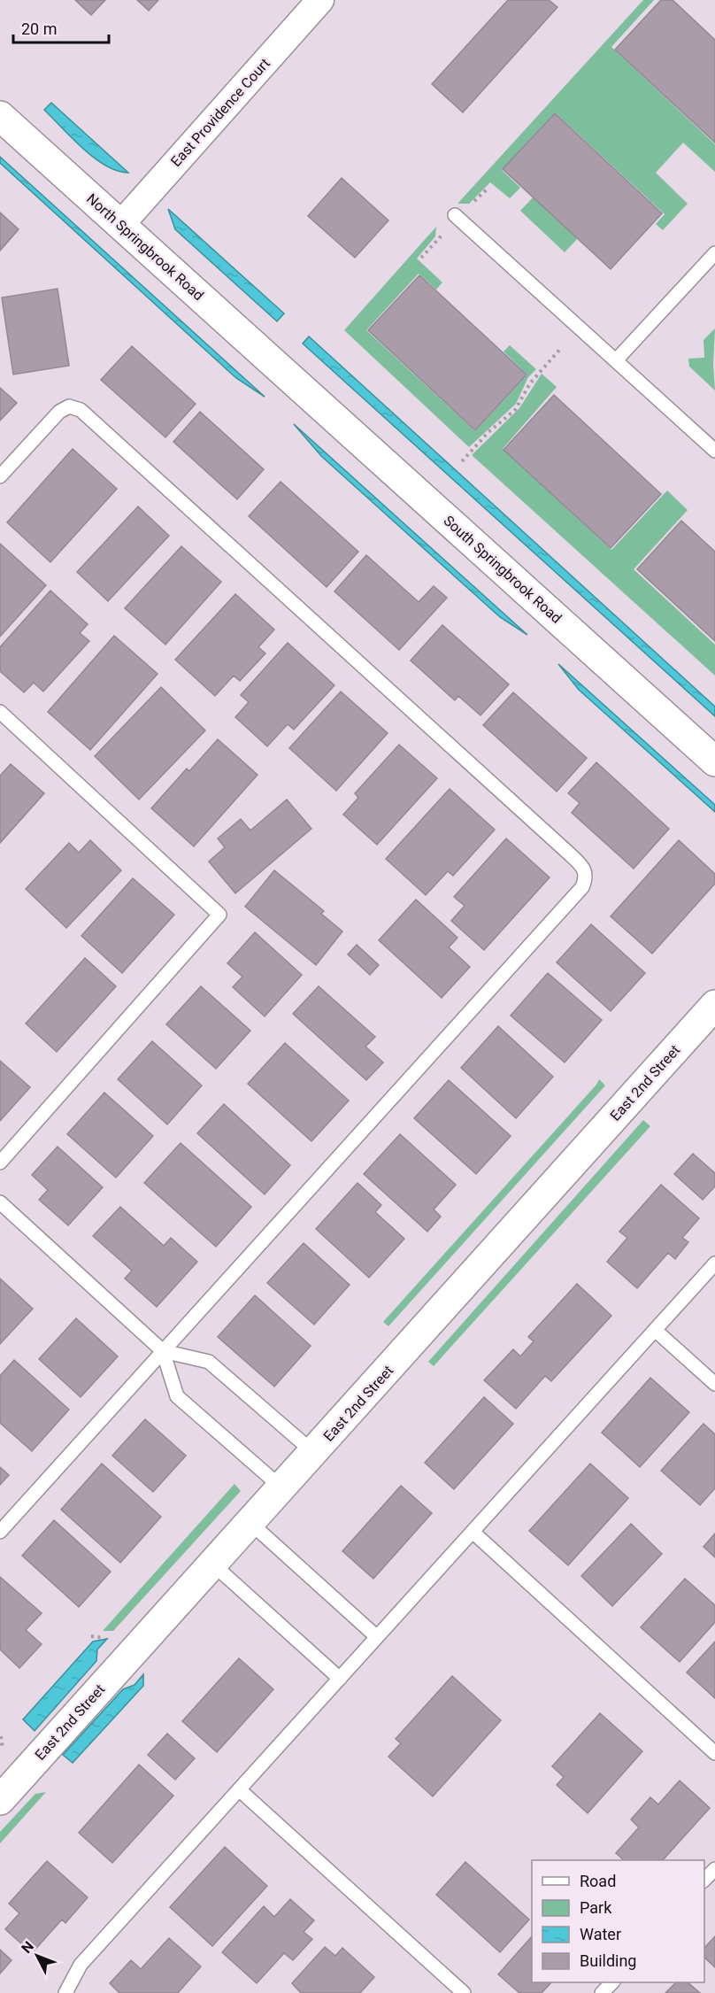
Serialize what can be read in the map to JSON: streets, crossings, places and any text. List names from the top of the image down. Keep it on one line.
{"streets":{"main road":["North Springbrook Road","South Springbrook Road","East 2nd Street"],"street":["East Providence Court"]},"crossings":[["East Providence Court","North Springbrook Road"],["North Springbrook Road","South Springbrook Road"]],"legend":["Road","Park","Water","Building"],"scale_bar":"20 m","north":"top left"}
